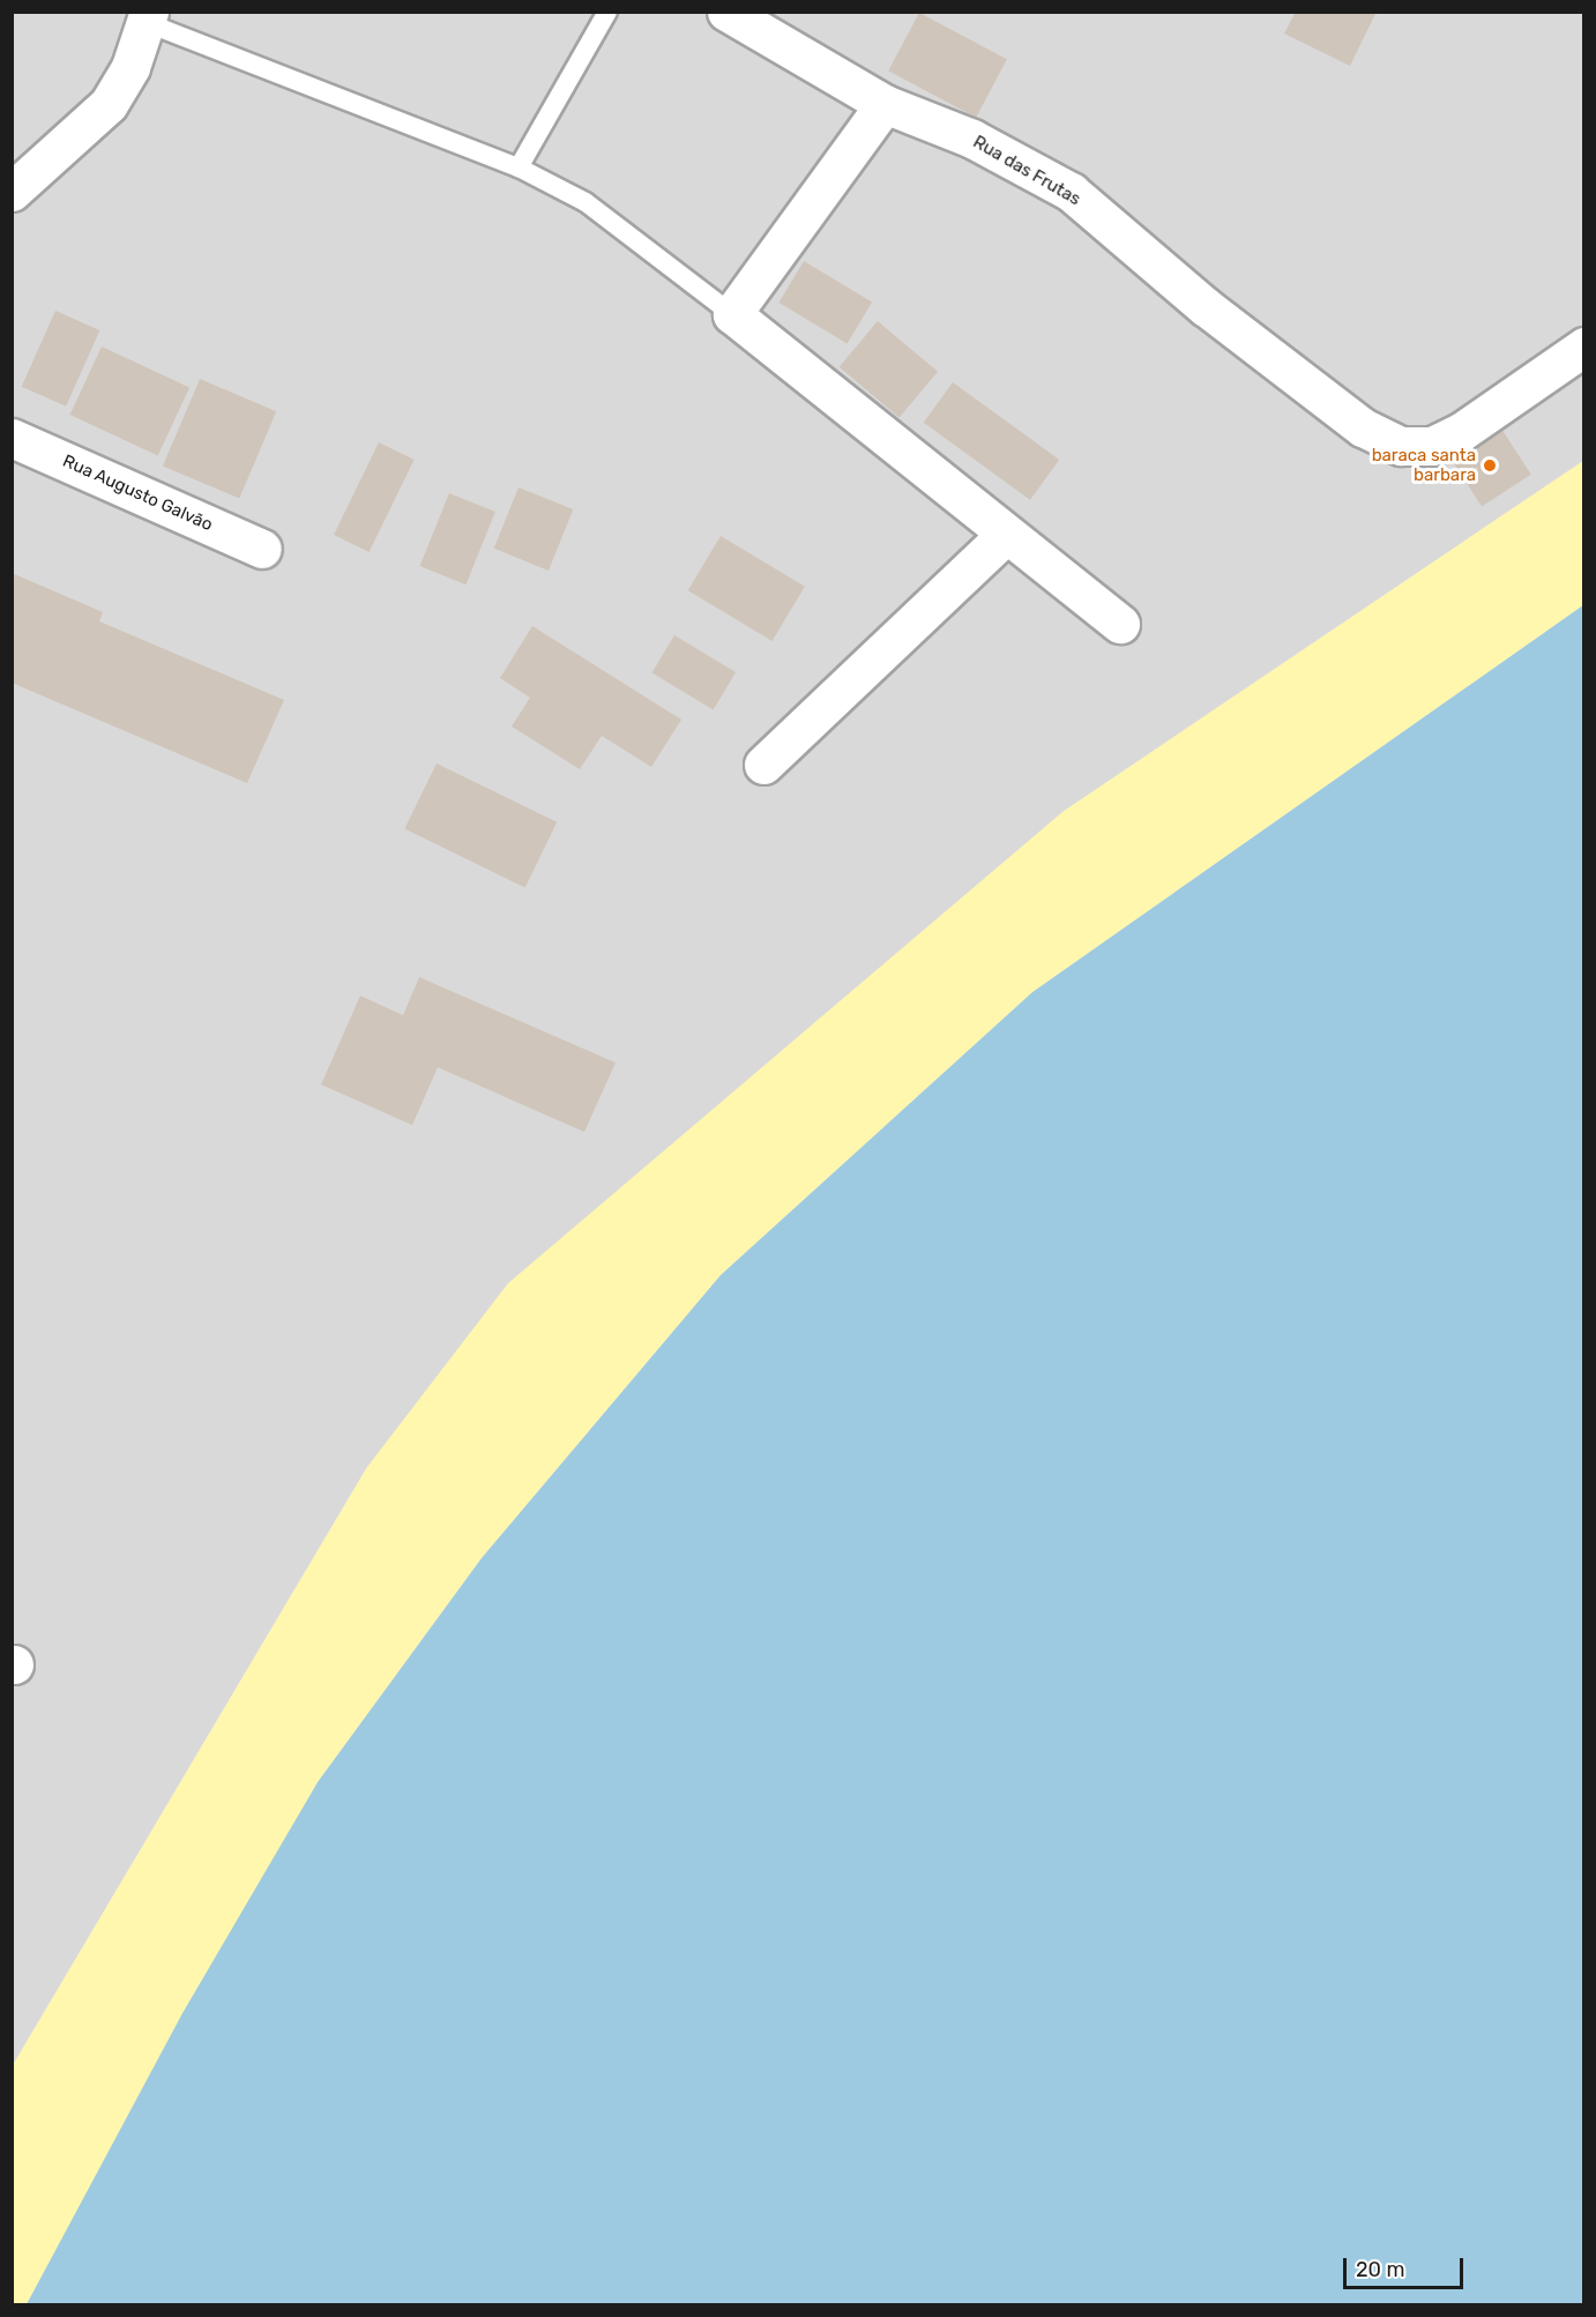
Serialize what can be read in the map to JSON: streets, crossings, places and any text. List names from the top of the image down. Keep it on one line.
{"streets":{"street":["Rua das Frutas","Rua Augusto Galvão"]},"places":["baraca santa barbara"],"scale_bar":"20 m"}
